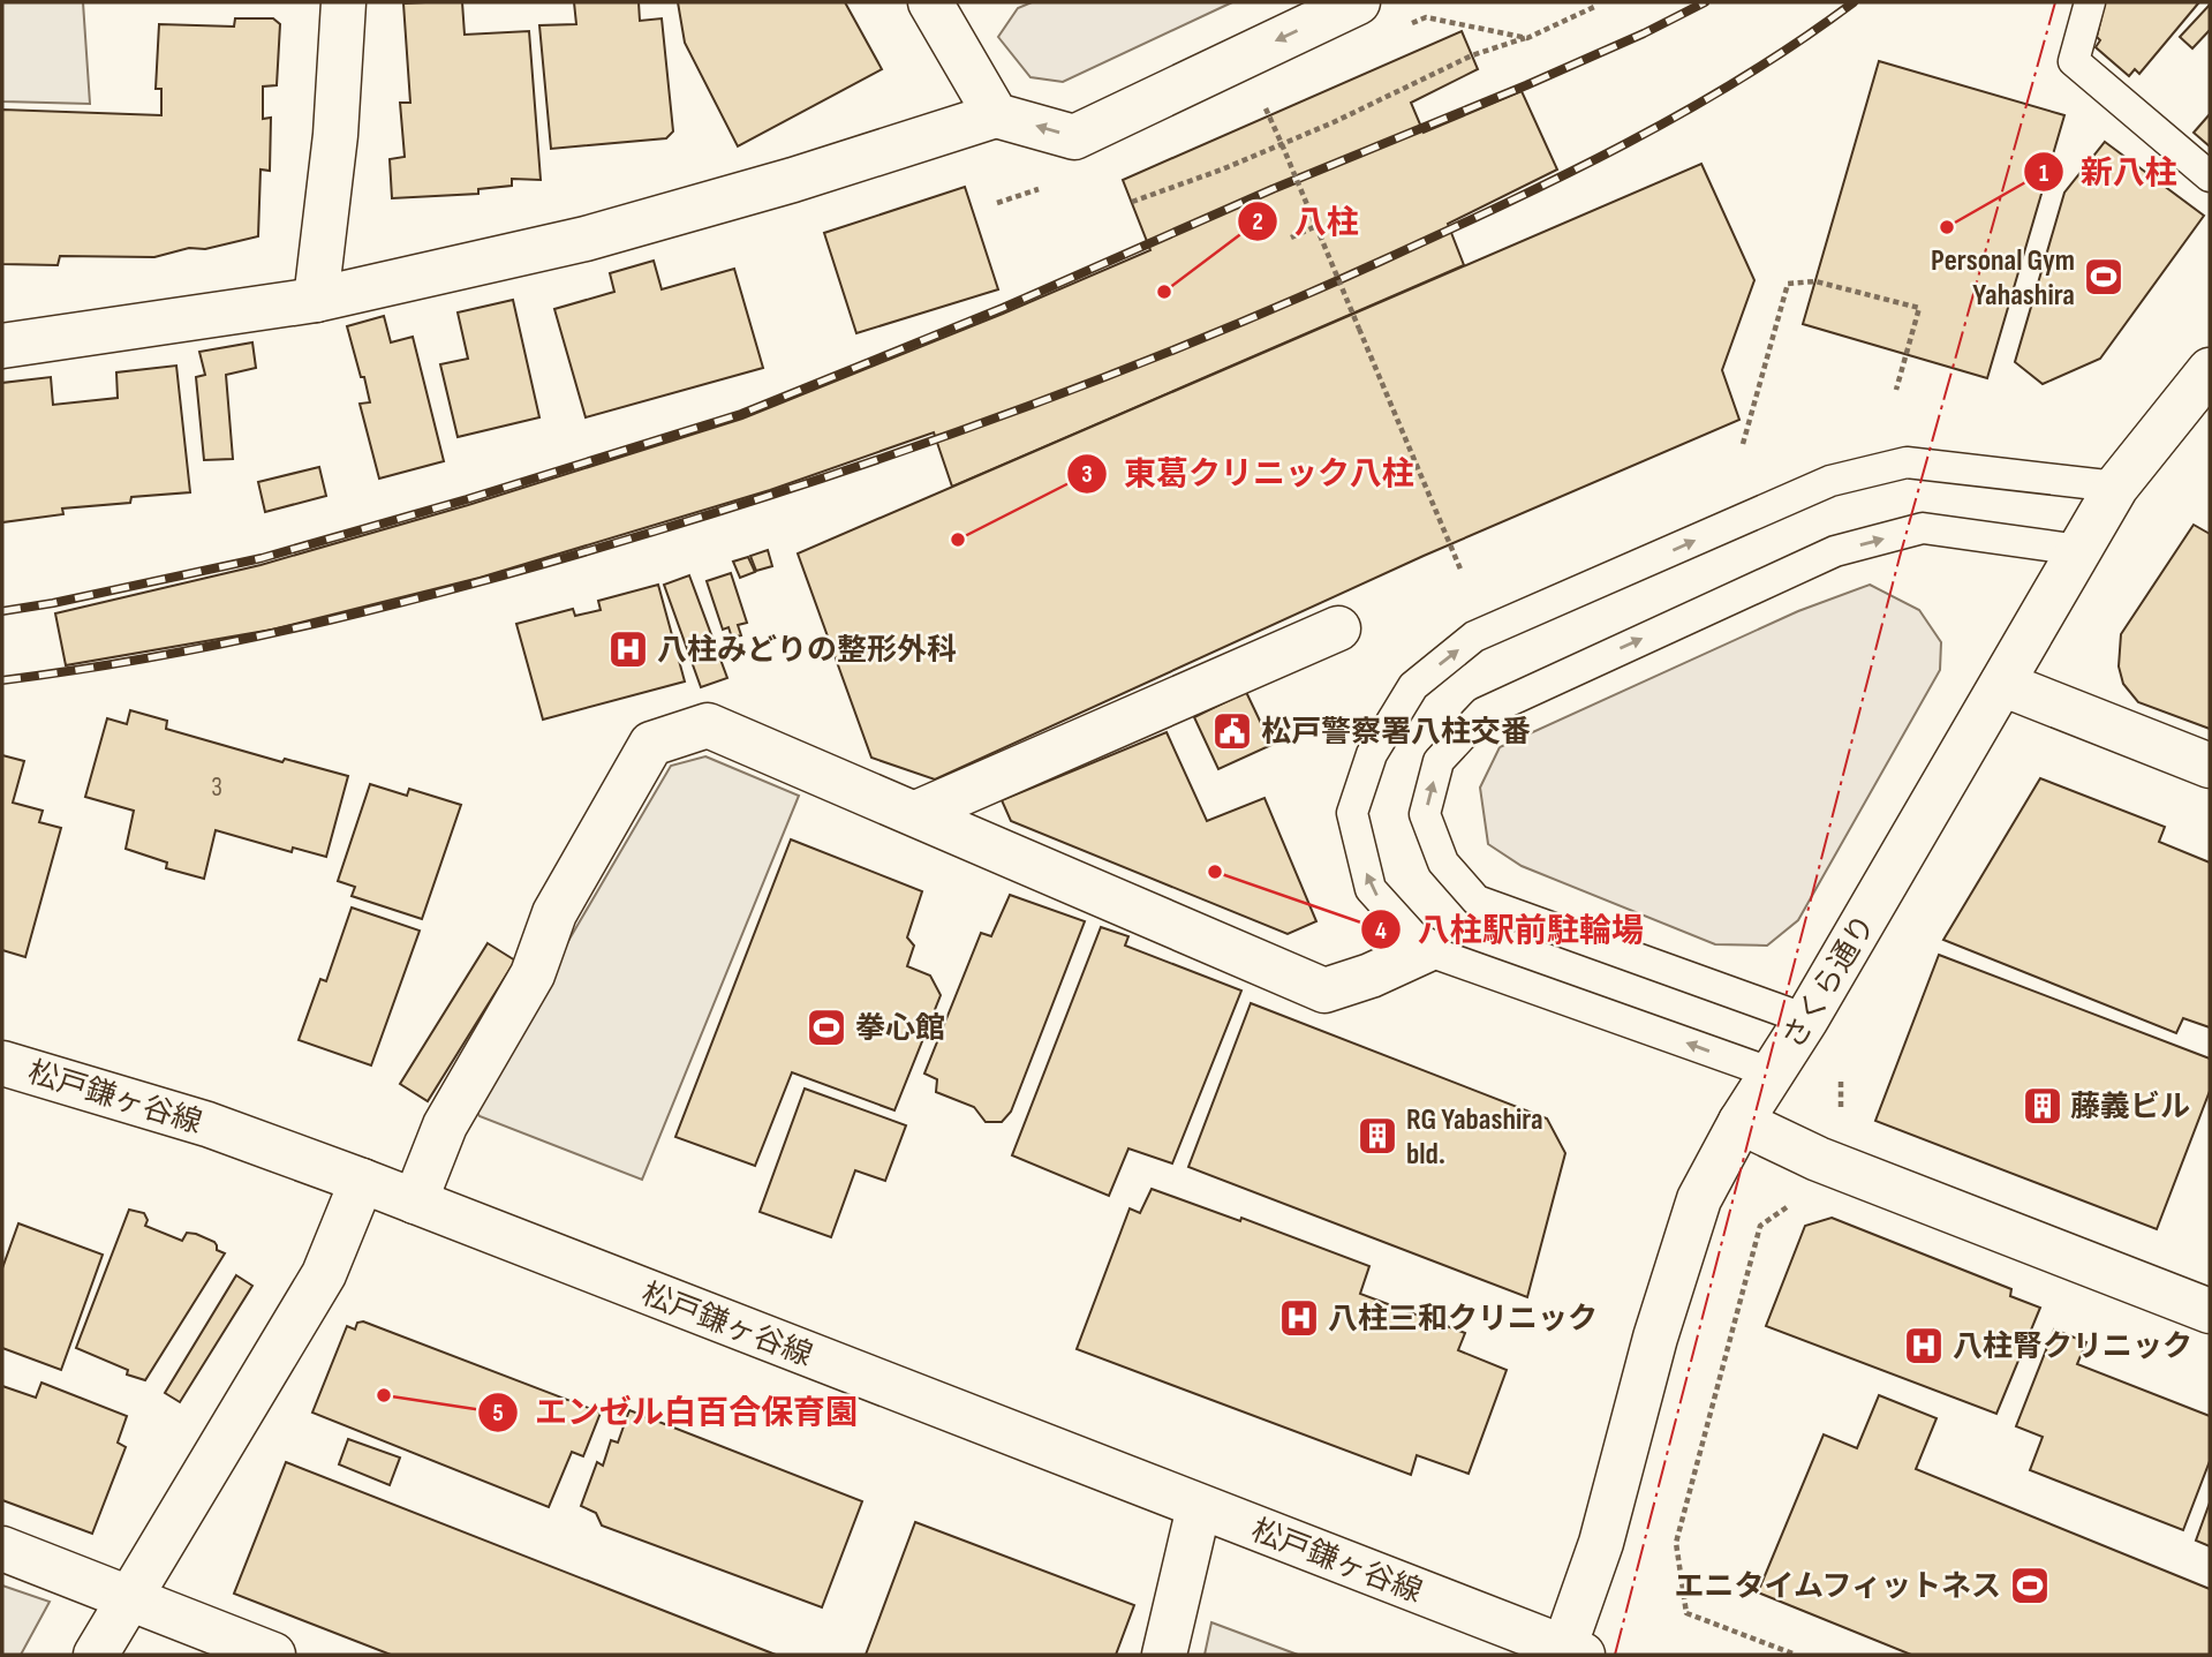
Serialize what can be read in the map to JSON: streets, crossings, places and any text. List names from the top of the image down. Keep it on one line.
{"streets":{"street":["さくら通り","松戸鎌ヶ谷線"]},"crossings":[["さくら通り","松戸鎌ヶ谷線"]],"places":{"other":["新八柱","八柱","東葛クリニック八柱","八柱駅前駐輪場","エンゼル白百合保育園"],"sports":["Personal Gym Yahashira","拳心館","エニタイムフィットネス"],"hospital":["八柱みどりの整形外科","八柱三和クリニック","八柱腎クリニック"],"public building":["松戸警察署八柱交番"],"building":["藤義ビル","RG Yabashira bld."]},"house_numbers":["3"]}
